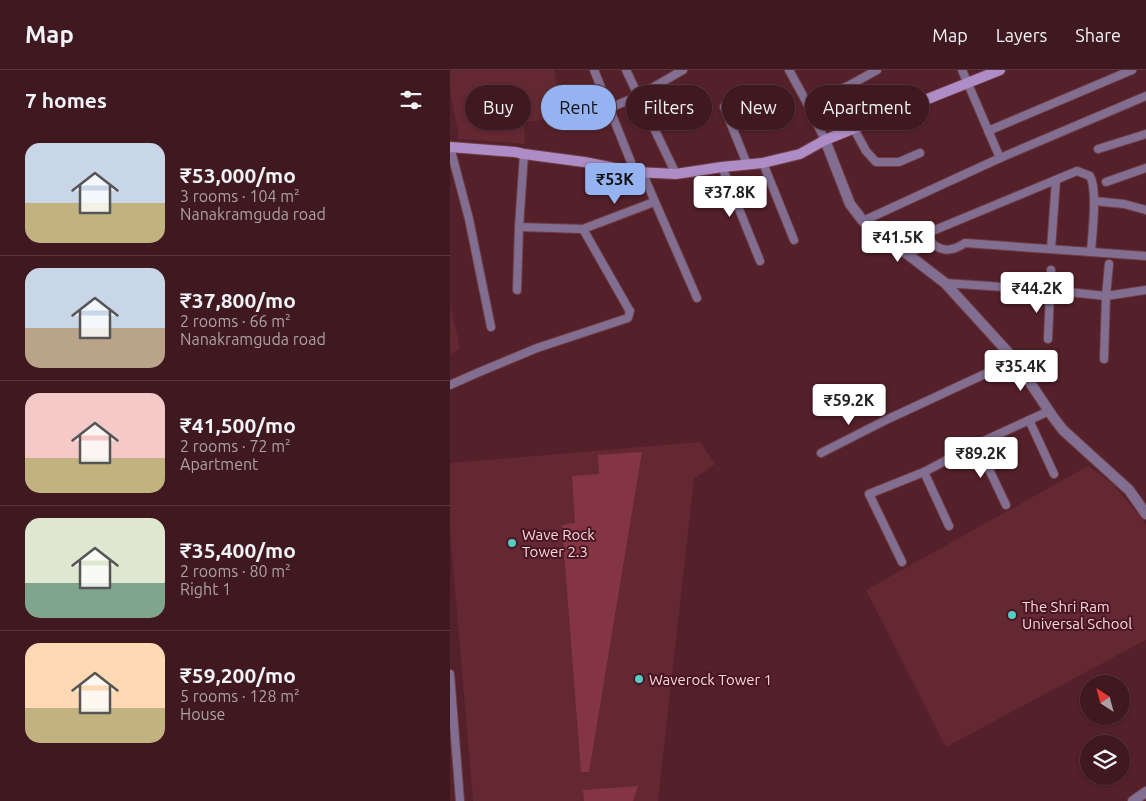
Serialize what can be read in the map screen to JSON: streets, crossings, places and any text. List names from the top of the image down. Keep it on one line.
{"places":["Wave Rock Tower 2.3","The Shri Ram Universal School","Waverock Tower 1"],"north":"top left","page":{"header":"Map","nav":["Map","Layers","Share"],"heading":"7 homes","chip":["Buy","Rent","Filters","New","Apartment"],"list":[{"name":"₹53,000/mo","note":"3 rooms · 104 m² · Nanakramguda road"},{"name":"₹37,800/mo","note":"2 rooms · 66 m² · Nanakramguda road"},{"name":"₹41,500/mo","note":"2 rooms · 72 m² · Apartment"},{"name":"₹35,400/mo","note":"2 rooms · 80 m² · Right 1"},{"name":"₹59,200/mo","note":"5 rooms · 128 m² · House"}],"price":["₹53K","₹37.8K","₹41.5K","₹44.2K","₹35.4K","₹59.2K","₹89.2K"]}}
